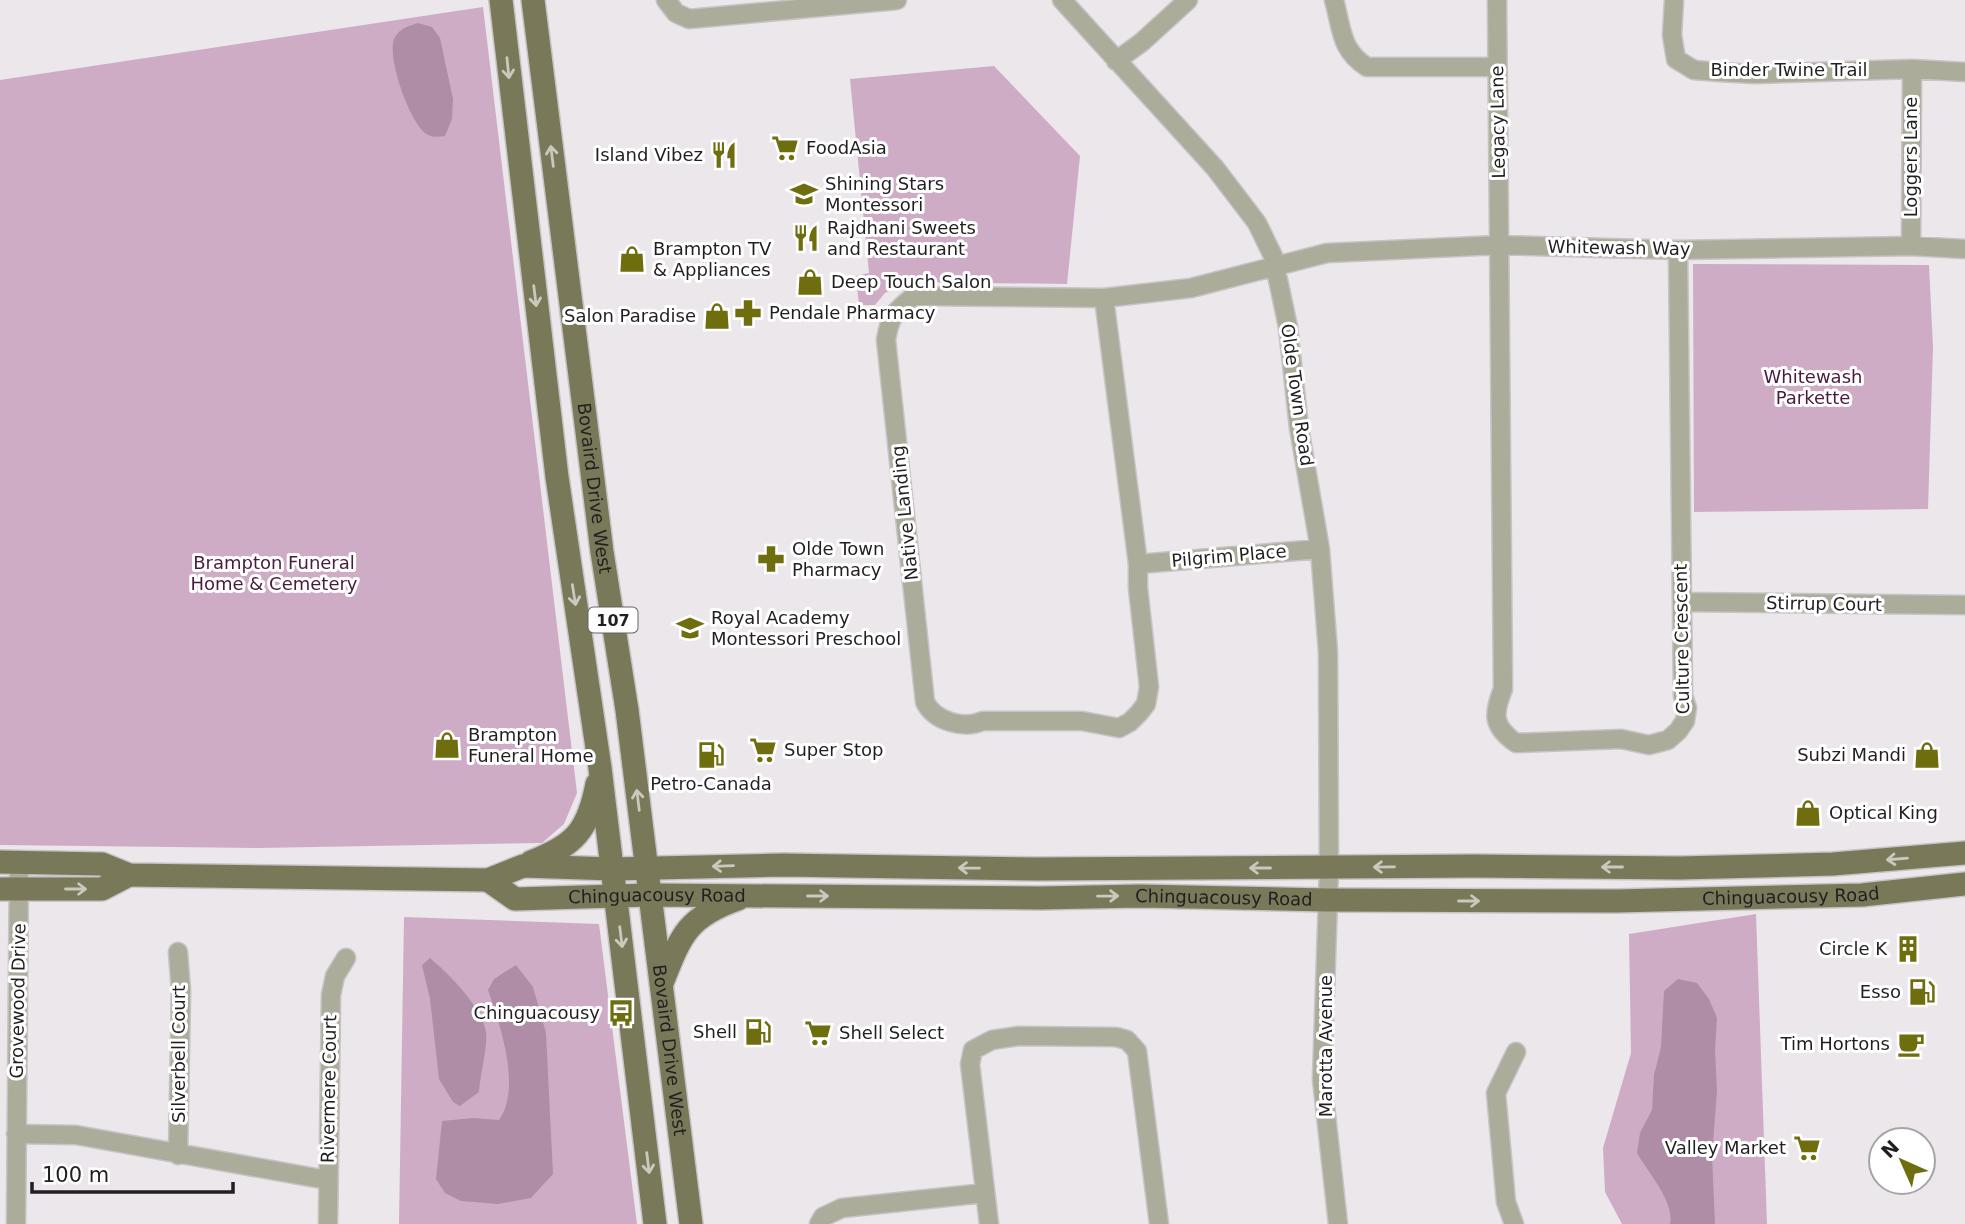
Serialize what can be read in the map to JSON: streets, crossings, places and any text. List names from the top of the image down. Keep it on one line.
{"streets":{"main road":["Bovaird Drive West","107","Chinguacousy Road"],"street":["Binder Twine Trail","Legacy Lane","Loggers Lane","Whitewash Way","Olde Town Road","Native Landing","Pilgrim Place","Stirrup Court","Culture Crescent","Grovewood Drive","Marotta Avenue","Silverbell Court","Rivermere Court"]},"crossings":[["Binder Twine Trail","Loggers Lane"],["Legacy Lane","Whitewash Way"],["Legacy Lane","Culture Crescent"],["Loggers Lane","Whitewash Way"],["Whitewash Way","Olde Town Road"],["Whitewash Way","Native Landing"],["Whitewash Way","Culture Crescent"],["Olde Town Road","Native Landing"],["Olde Town Road","Pilgrim Place"],["Olde Town Road","Chinguacousy Road"],["Olde Town Road","Marotta Avenue"],["Bovaird Drive West","Chinguacousy Road"],["Native Landing","Pilgrim Place"],["Stirrup Court","Culture Crescent"],["Chinguacousy Road","Grovewood Drive"],["Chinguacousy Road","Marotta Avenue"]],"parks":["Whitewash Parkette","Brampton Funeral Home & Cemetery"],"places":{"supermarket":["FoodAsia","Super Stop","Shell Select","Valley Market"],"restaurant":["Island Vibez","Rajdhani Sweets and Restaurant"],"school or university":["Shining Stars Montessori","Royal Academy Montessori Preschool"],"shop":["Brampton TV & Appliances","Deep Touch Salon","Salon Paradise","Brampton Funeral Home","Subzi Mandi","Optical King"],"pharmacy":["Pendale Pharmacy","Olde Town Pharmacy"],"fuel station":["Petro-Canada","Esso","Shell"],"building":["Circle K"],"bus stop":["Chinguacousy"],"cafe":["Tim Hortons"]},"scale_bar":"100 m","north":"top left"}
